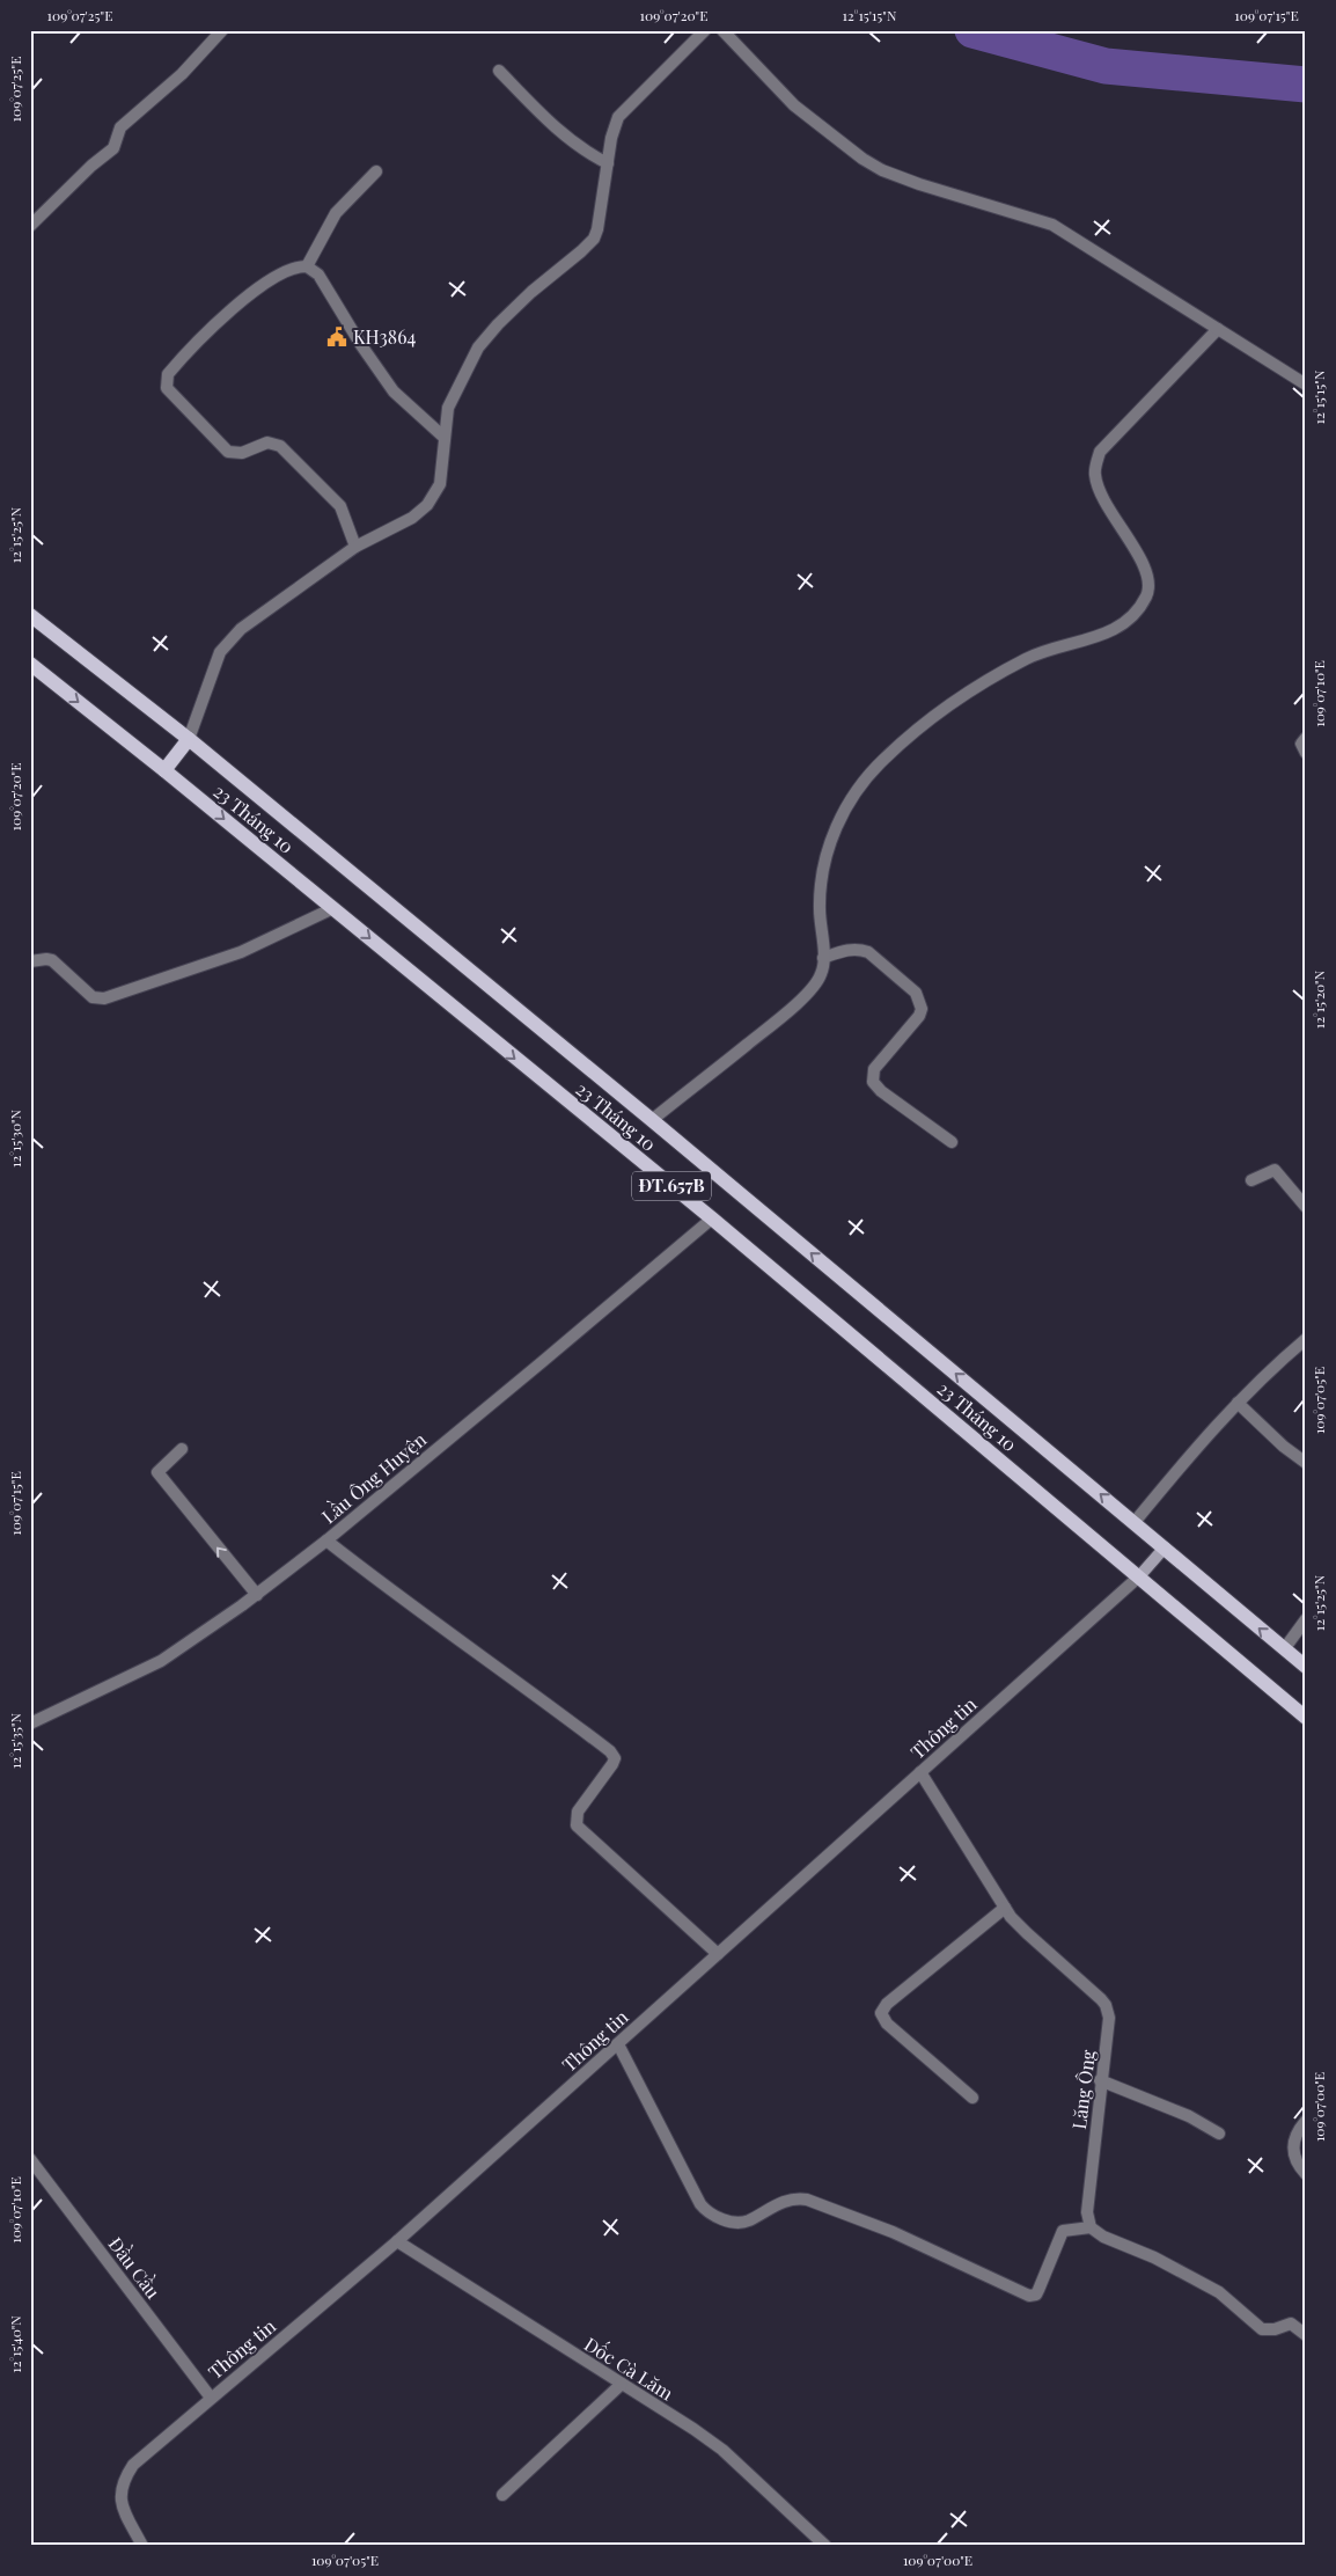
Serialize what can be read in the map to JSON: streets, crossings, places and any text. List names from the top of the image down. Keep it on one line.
{"streets":{"main road":["23 Tháng 10","ĐT.657B"],"street":["Lầu Ông Huyện","Thông tin","Lăng Ông","Đầu Cầu","Dốc Cà Lăm"]},"crossings":[["23 Tháng 10","Lầu Ông Huyện"],["23 Tháng 10","Thông tin"],["Thông tin","Lăng Ông"],["Thông tin","Đầu Cầu"],["Thông tin","Dốc Cà Lăm"]],"places":{"public building":["KH3864"]},"coordinates":["109°07'25\"E","109°07'20\"E","12°15'15\"N","109°07'15\"E","12°15'25\"N","109°07'10\"E","12°15'20\"N","12°15'30\"N","109°07'05\"E","12°15'35\"N","109°07'00\"E","12°15'40\"N"]}
